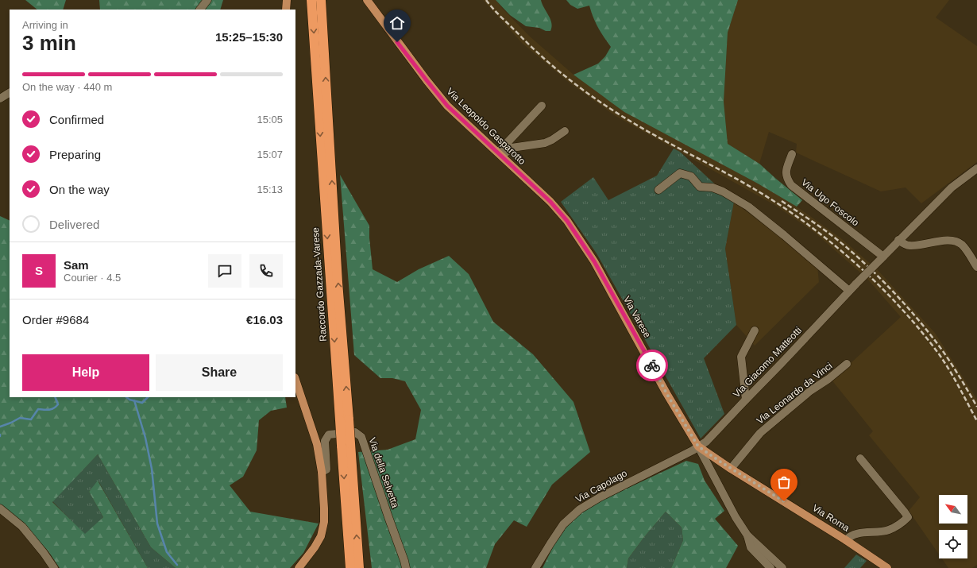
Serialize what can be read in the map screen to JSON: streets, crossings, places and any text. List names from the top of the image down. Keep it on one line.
{"streets":{"highway":["Raccordo Gazzada-Varese"],"main road":["Via Leopoldo Gasparotto","Via Varese","Via Roma"],"street":["Via Ugo Foscolo","Via Giacomo Matteotti","Via Leonardo da Vinci","Via della Selvetta","Via Capolago"]},"crossings":[["Via Leopoldo Gasparotto","Via Varese"],["Via Ugo Foscolo","Via Giacomo Matteotti"],["Via Varese","Via Giacomo Matteotti"],["Via Varese","Via Capolago"],["Via Varese","Via Roma"],["Via Giacomo Matteotti","Via Capolago"],["Via Giacomo Matteotti","Via Roma"],["Via Leonardo da Vinci","Via Roma"],["Via Capolago","Via Roma"]],"north":"top left","page":{"heading":["3 min","Arriving in","15:25–15:30"],"panel":["Sam","Courier · 4.5","Order #9684","€16.03"],"bar":"On the way · 440 m","list":[["Confirmed","15:05"],["Preparing","15:07"],["On the way","15:13"],"Delivered"],"round":"S","buttons":["Help","Share"]}}
